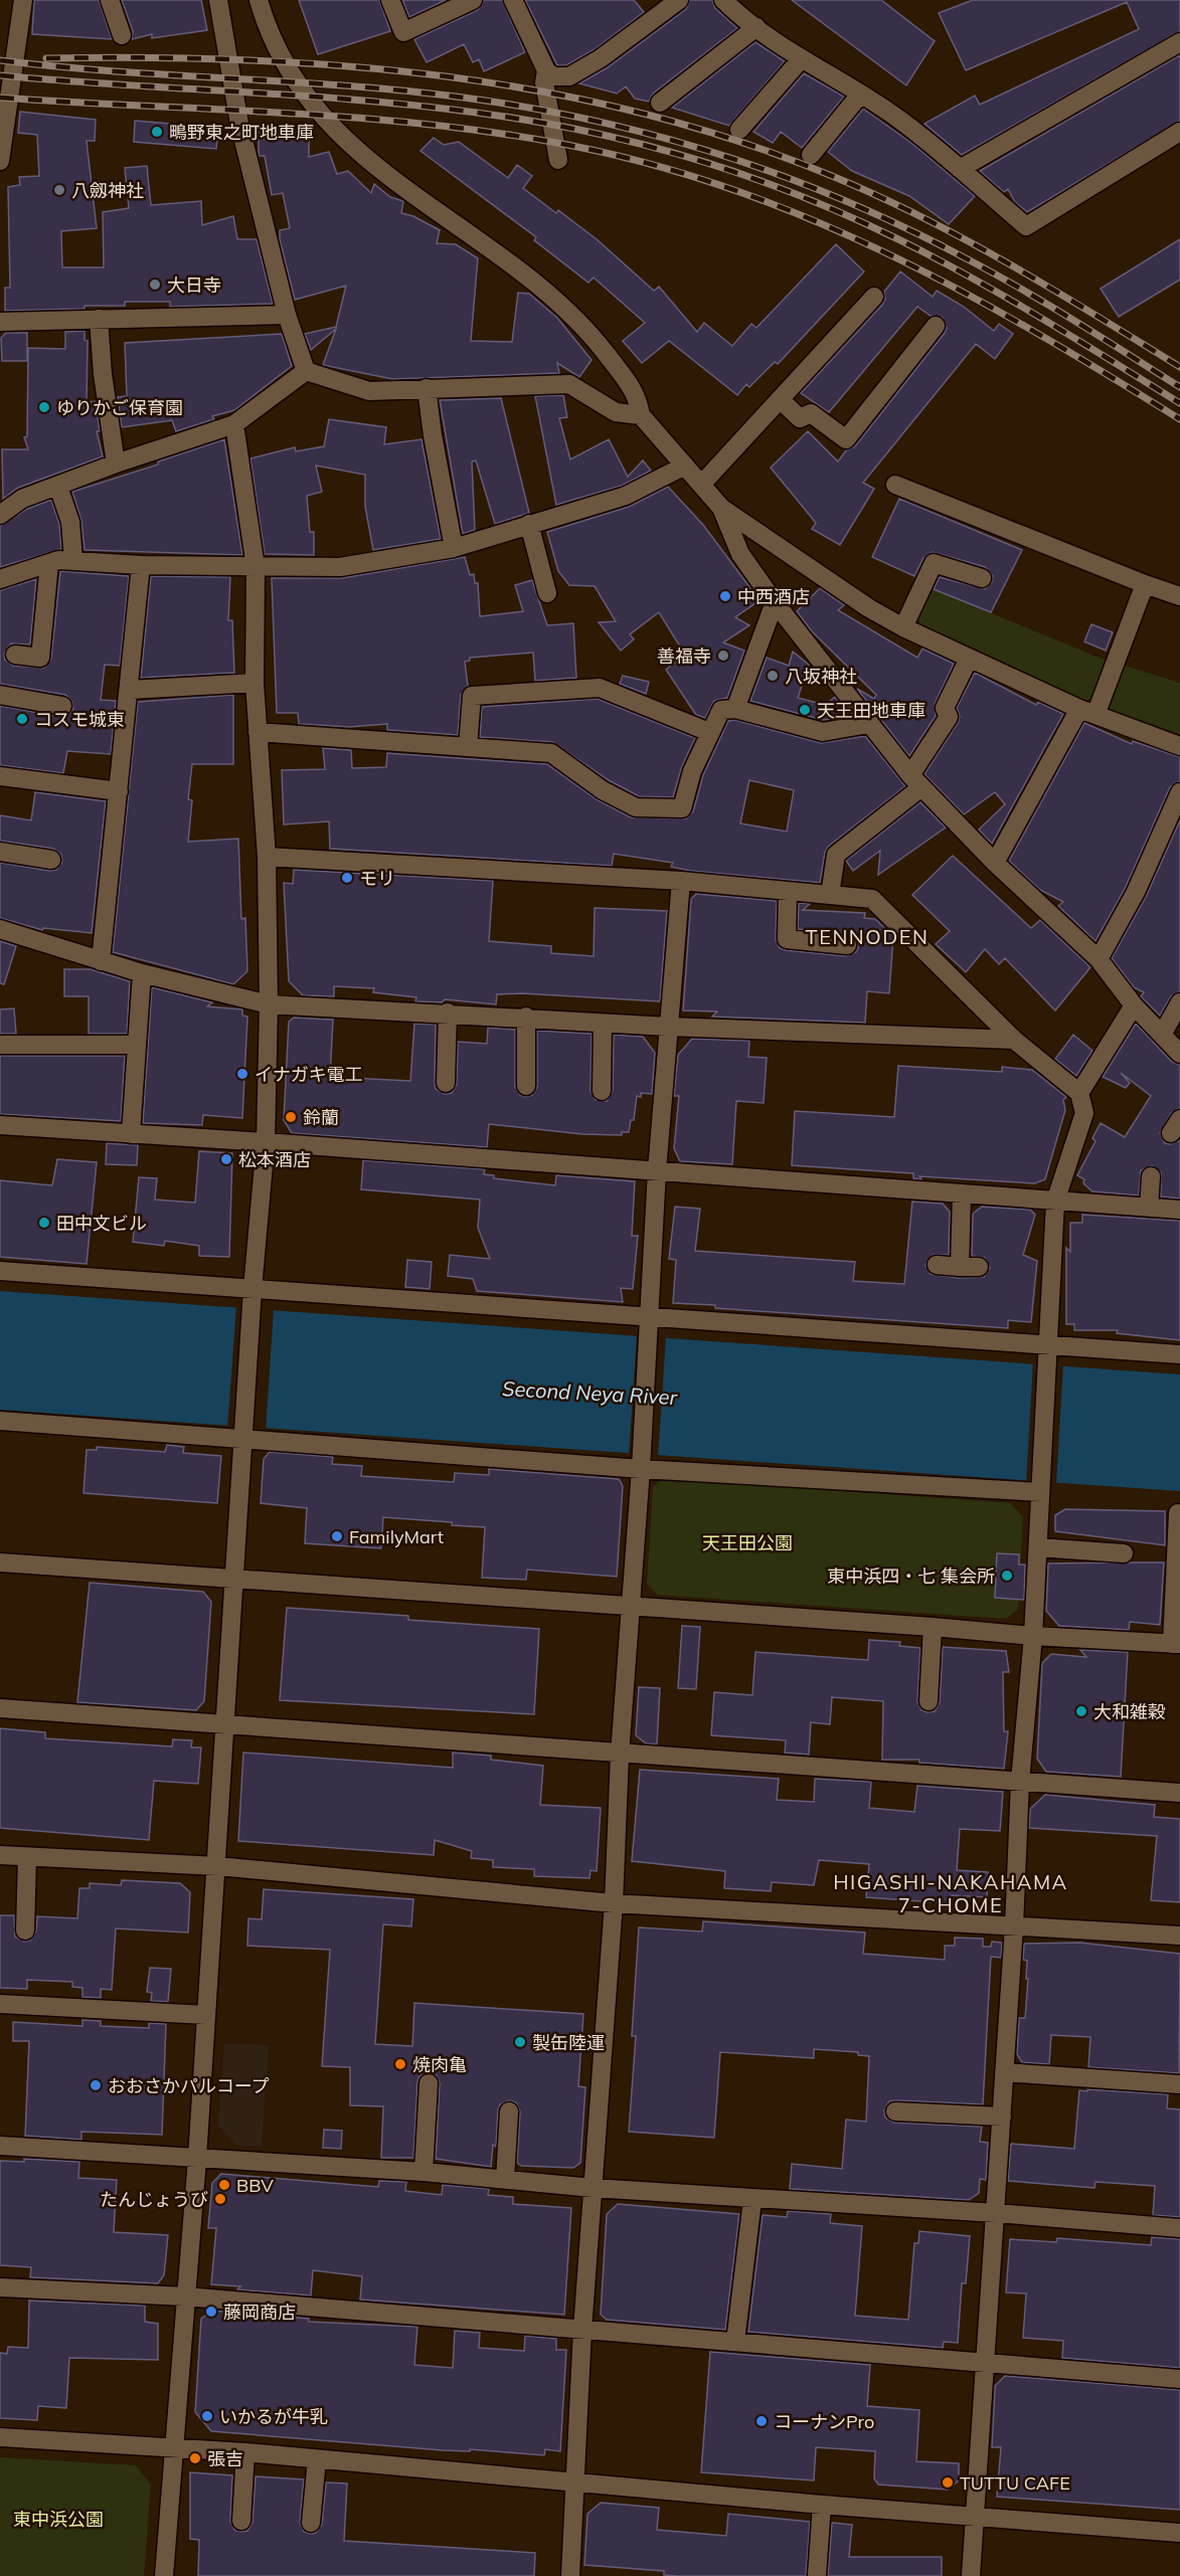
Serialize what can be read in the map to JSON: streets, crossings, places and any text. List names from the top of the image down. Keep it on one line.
{"districts":["TENNODEN","HIGASHI-NAKAHAMA 7-CHOME"],"water":["Second Neya River"],"parks":["天王田公園","東中浜公園"],"places":["鴫野東之町地車庫","八劔神社","大日寺","ゆりかご保育園","中西酒店","善福寺","八坂神社","天王田地車庫","コスモ城東","モリ","イナガキ電工","鈴蘭","松本酒店","田中文ビル","FamilyMart","東中浜四・七 集会所","大和雑穀","製缶陸運","焼肉亀","おおさかパルコープ","BBV","たんじょうび","藤岡商店","いかるが牛乳","コーナンPro","張吉","TUTTU CAFE"]}
